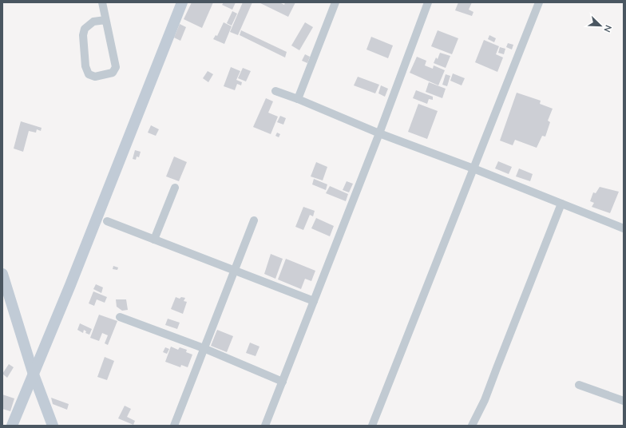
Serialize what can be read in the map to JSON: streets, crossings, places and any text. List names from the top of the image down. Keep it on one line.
{"north":"bottom right"}
